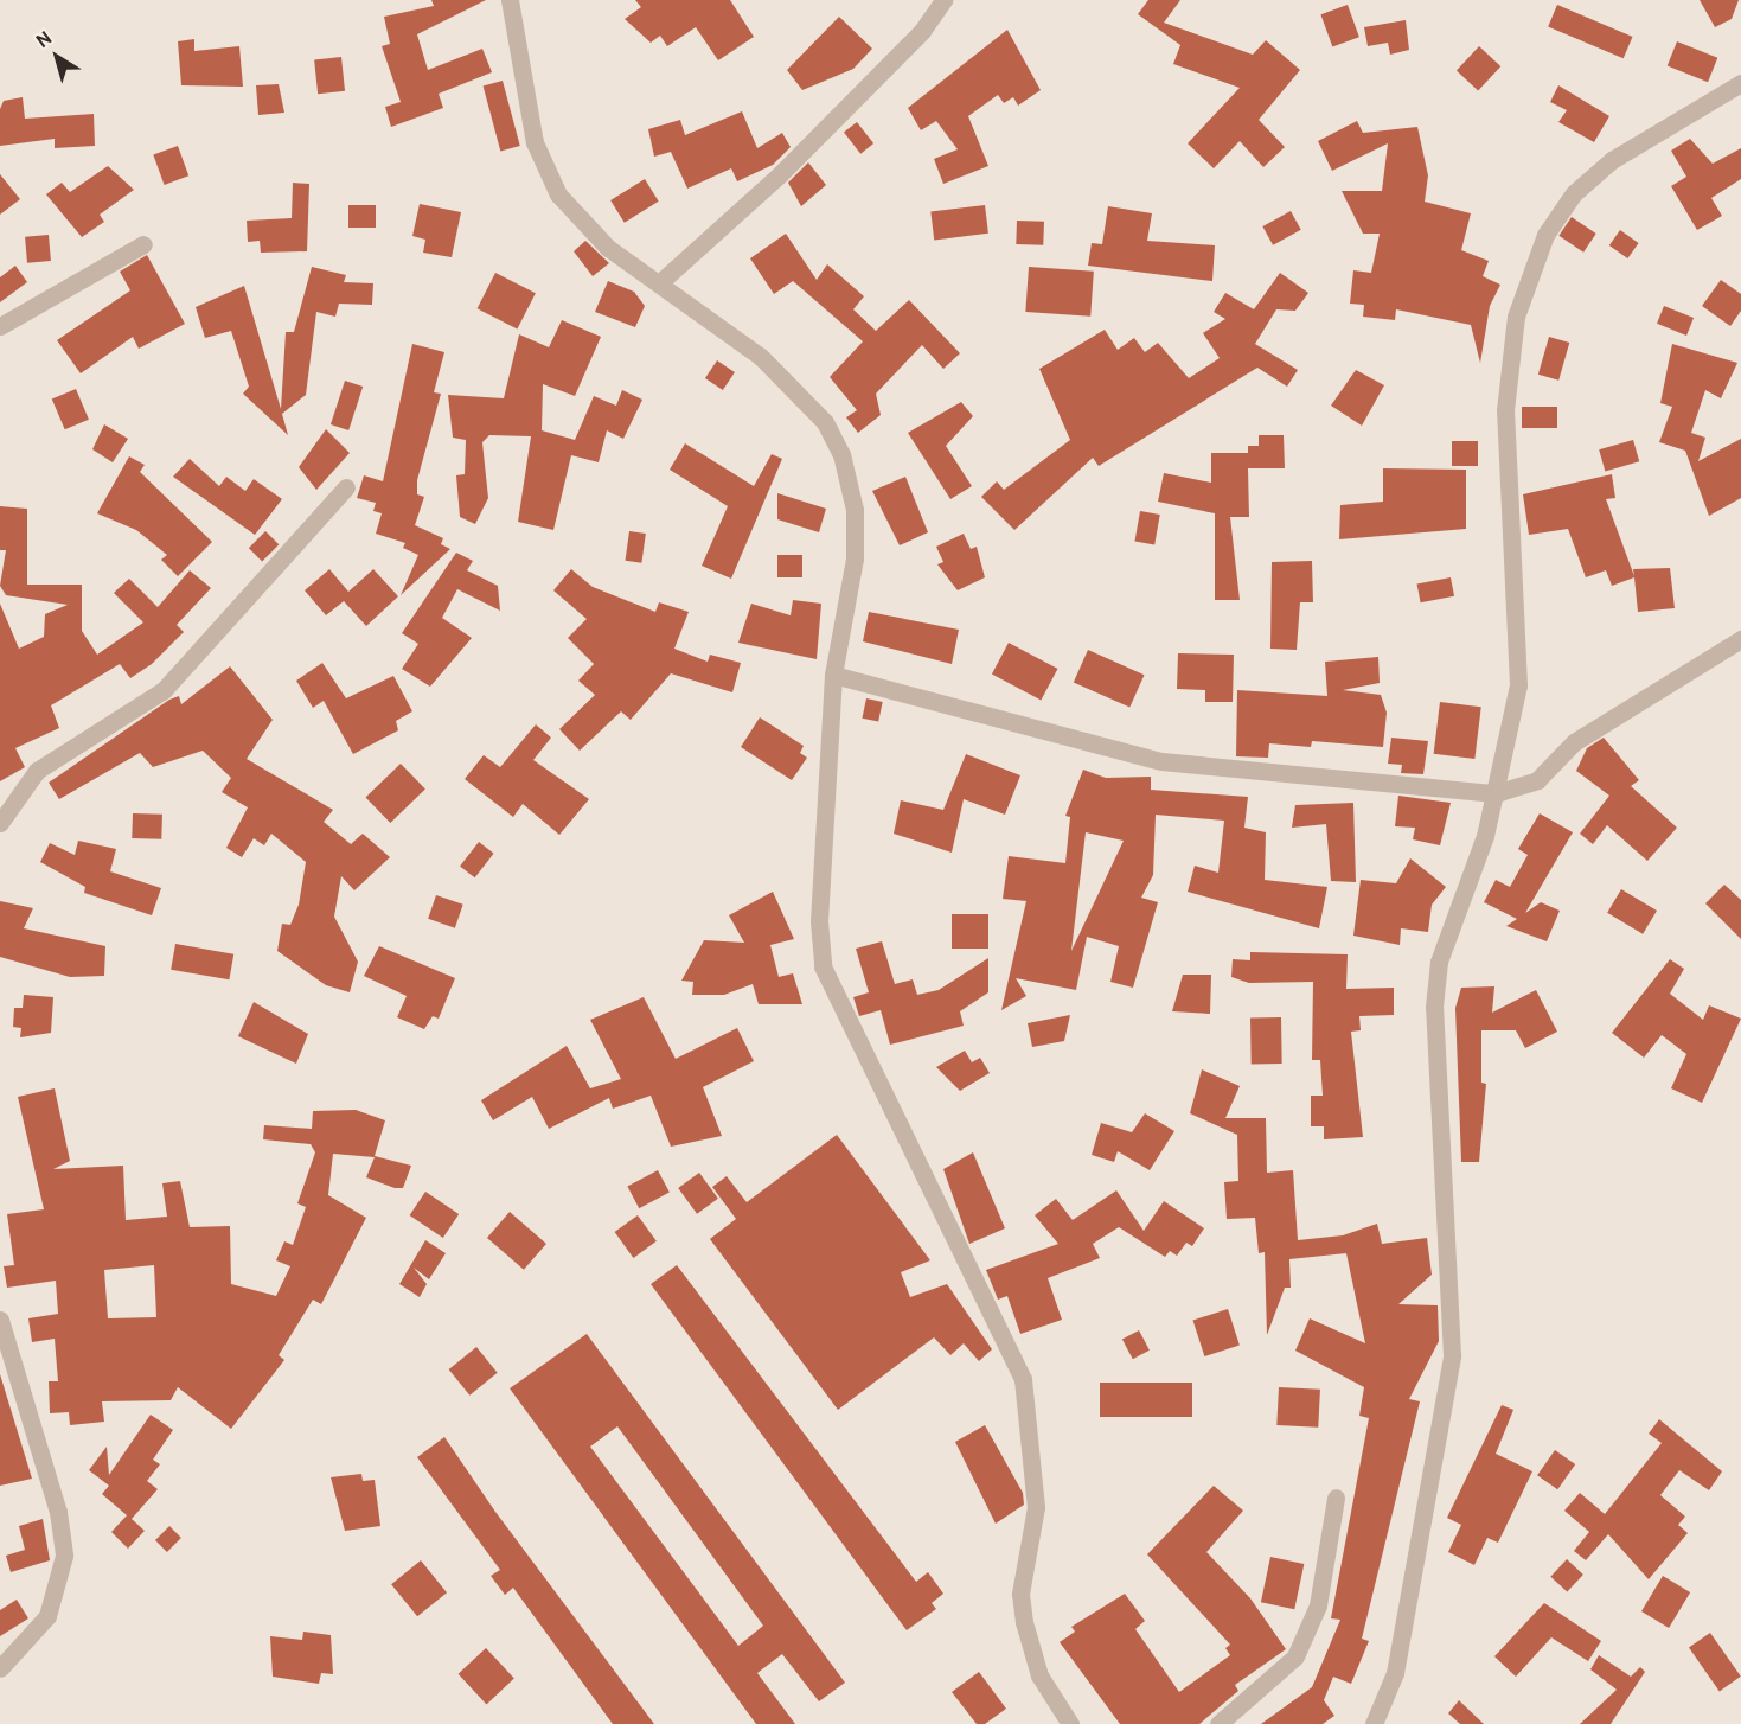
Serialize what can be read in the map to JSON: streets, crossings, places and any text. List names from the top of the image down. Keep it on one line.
{"north":"top left"}
